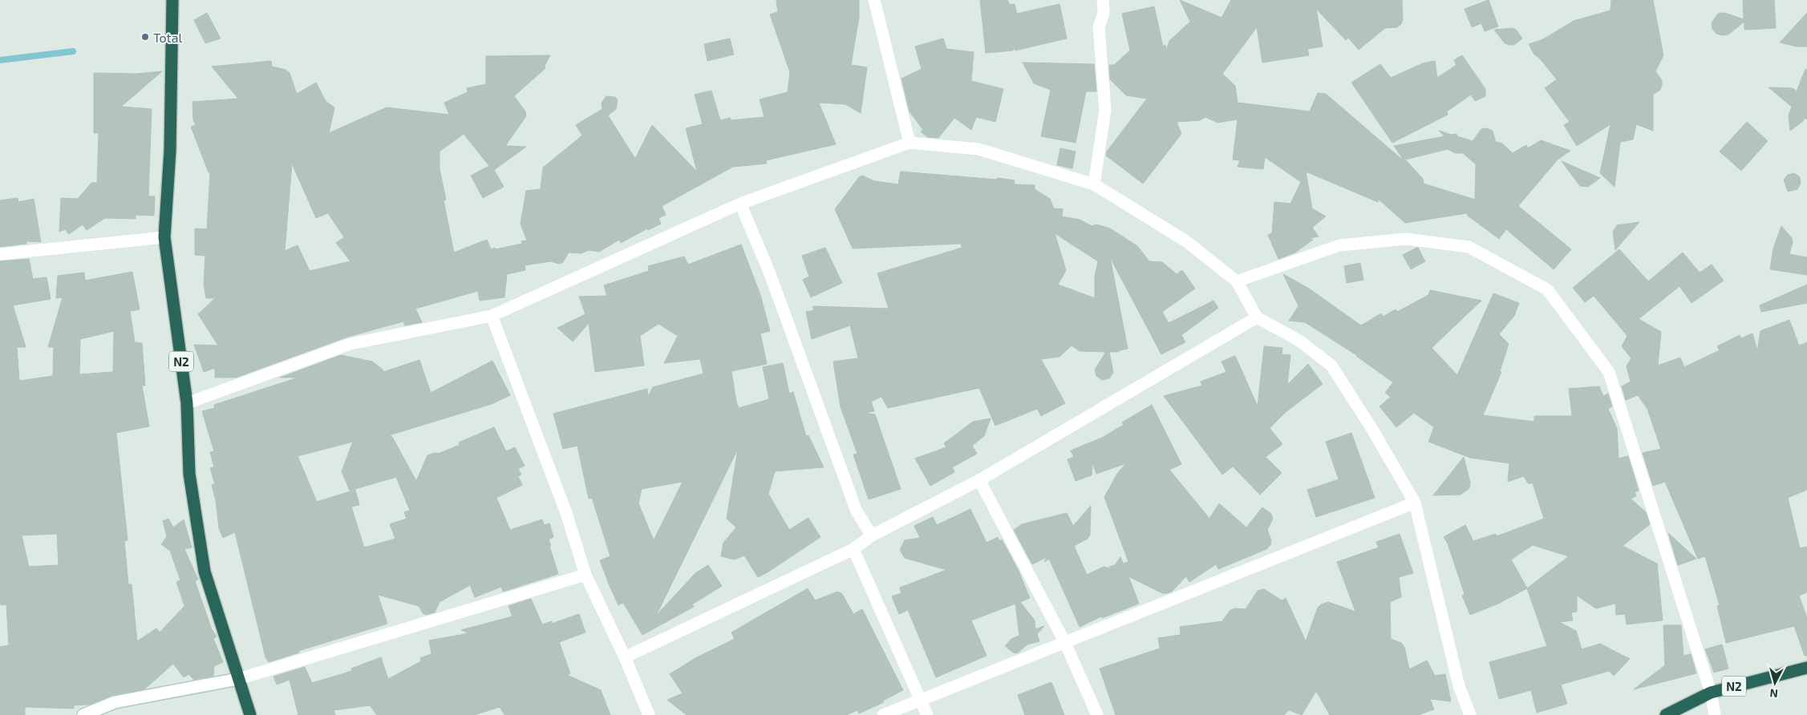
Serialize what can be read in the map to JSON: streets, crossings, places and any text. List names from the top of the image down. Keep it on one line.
{"streets":{"highway":["N2"]},"places":["Total"],"north":"bottom"}
